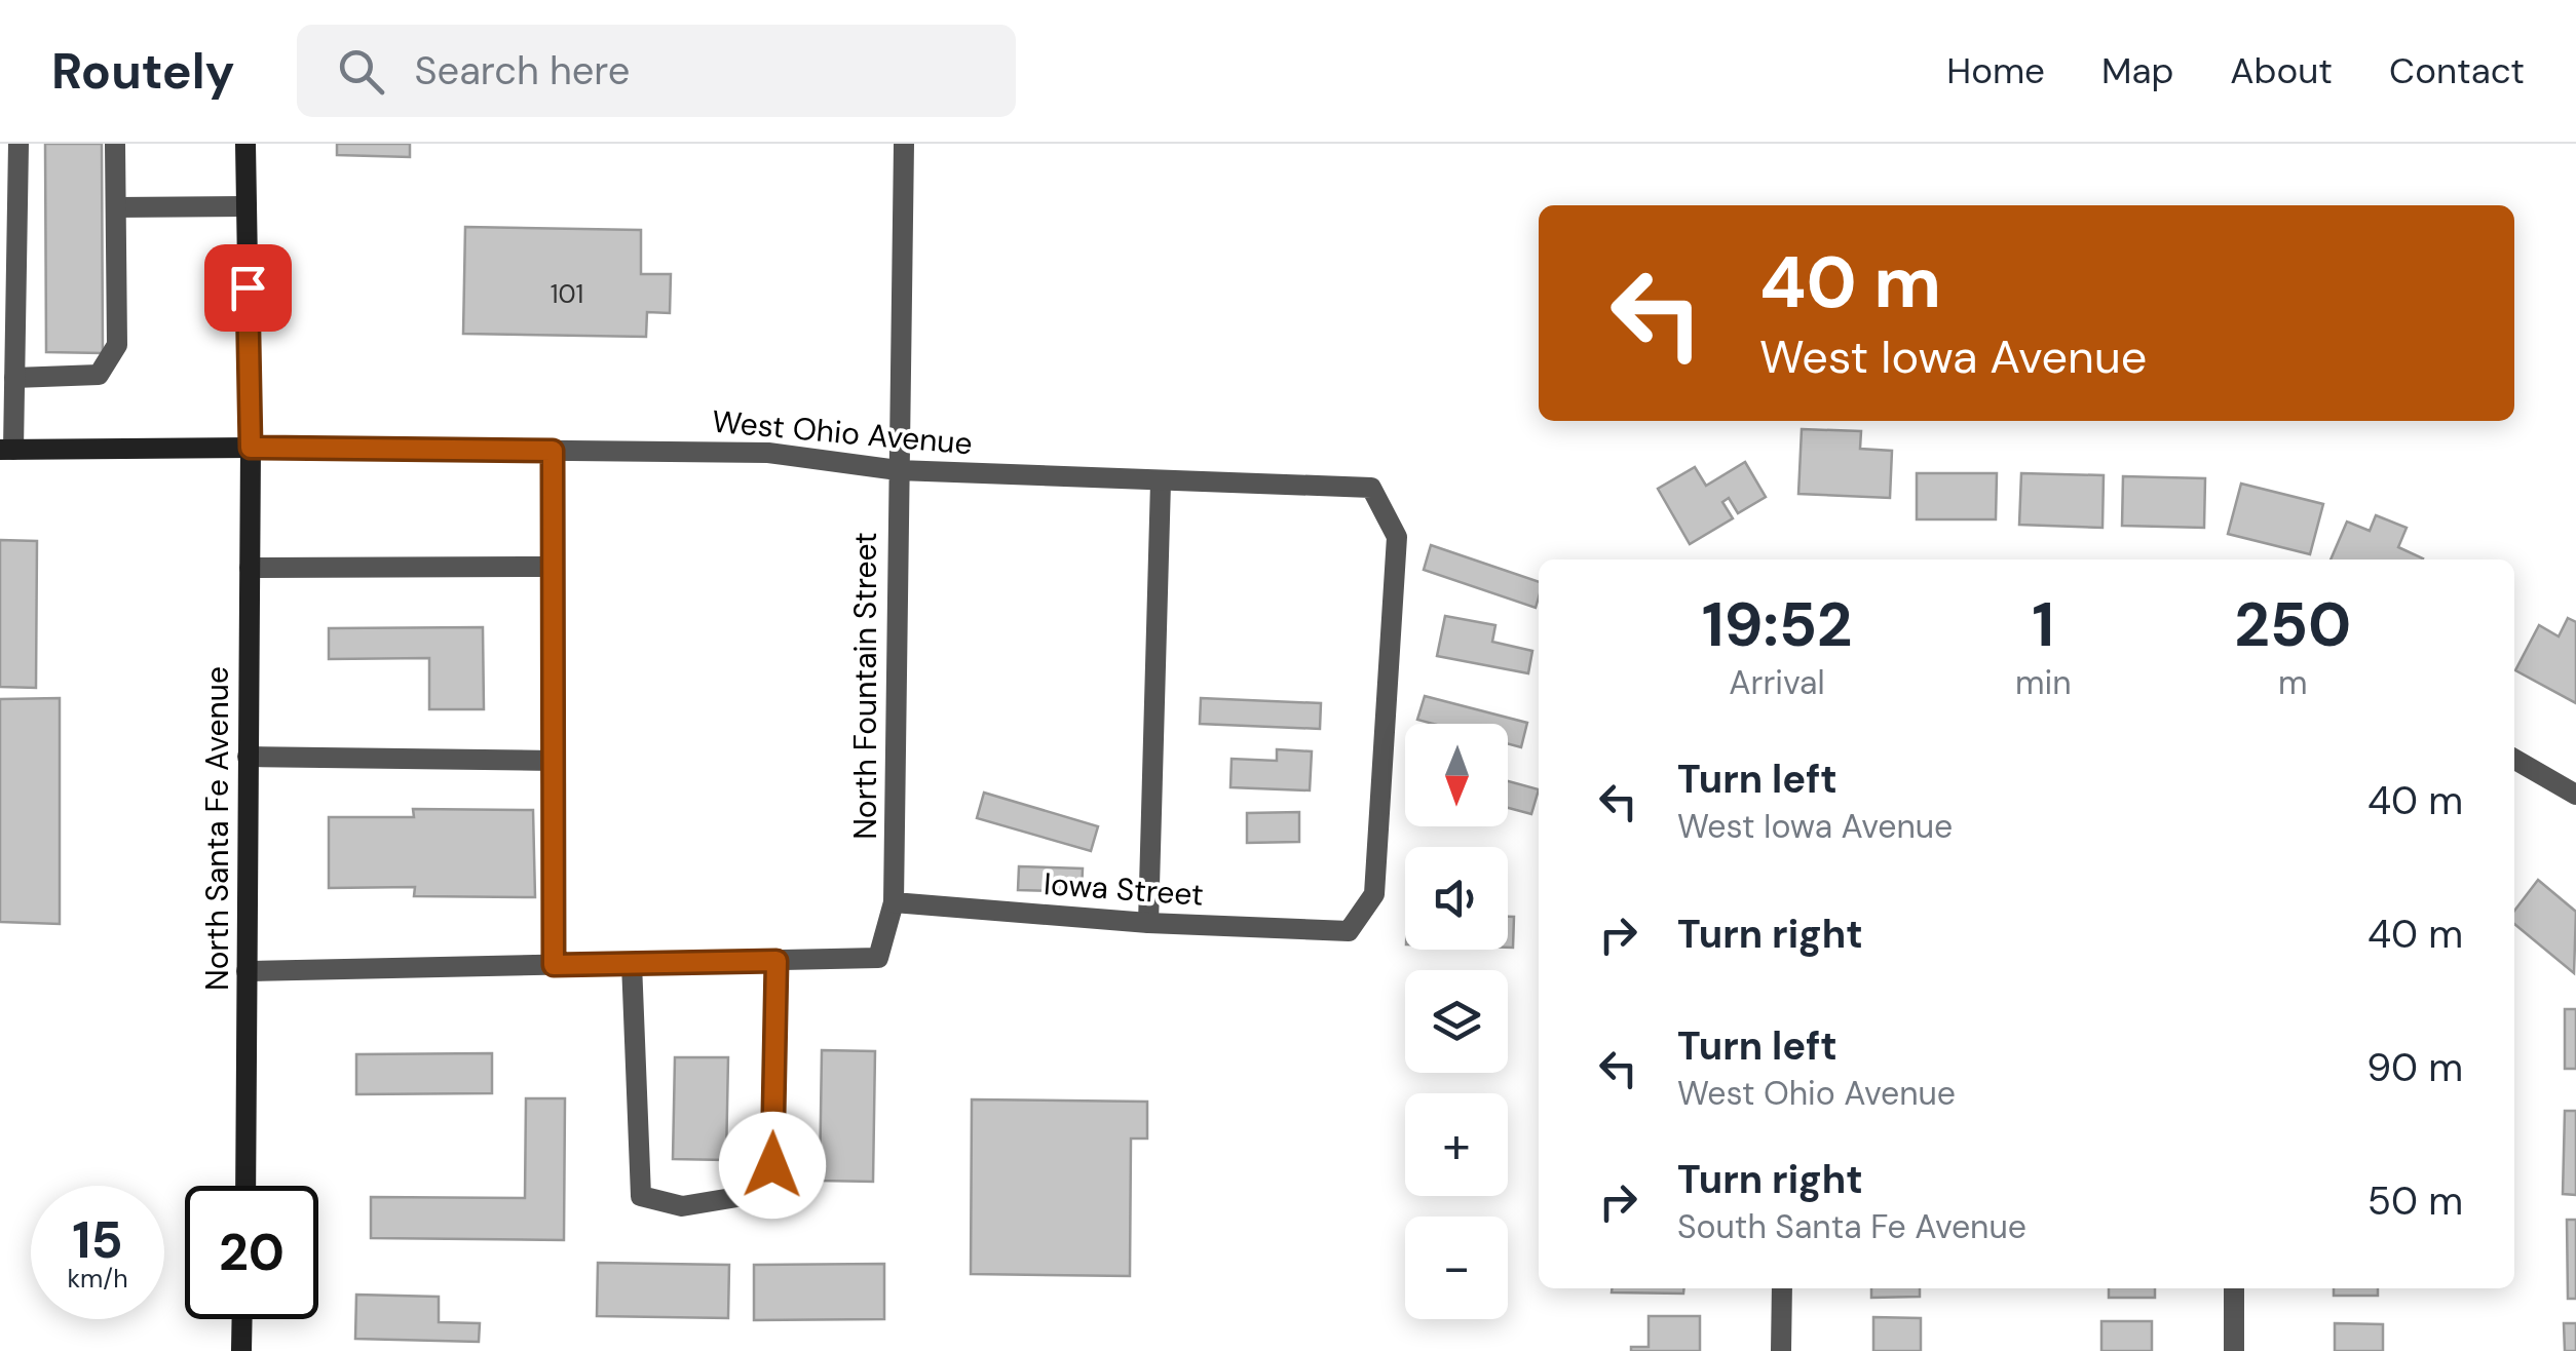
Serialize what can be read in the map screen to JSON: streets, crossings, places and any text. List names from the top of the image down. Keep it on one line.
{"streets":{"main road":["West Ohio Avenue","North Santa Fe Avenue"],"street":["North Fountain Street","Iowa Street"]},"crossings":[["West Ohio Avenue","North Fountain Street"],["West Ohio Avenue","North Santa Fe Avenue"],["West Ohio Avenue","Iowa Street"],["North Fountain Street","Iowa Street"]],"house_numbers":["101"],"north":"bottom","page":{"header":"Routely","search":"Search here","nav":["Home","Map","About","Contact"],"turn":["40 m","West Iowa Avenue"],"eta":["19:52","Arrival","1","min","250","m"],"map_buttons":["+","−"],"list":[{"name":"Turn left","note":"West Iowa Avenue","value":"40 m"},{"name":"Turn right","value":"40 m"},{"name":"Turn left","note":"West Ohio Avenue","value":"90 m"},{"name":"Turn right","note":"South Santa Fe Avenue","value":"50 m"}],"speed":"15 km/h","limit":"20"}}
